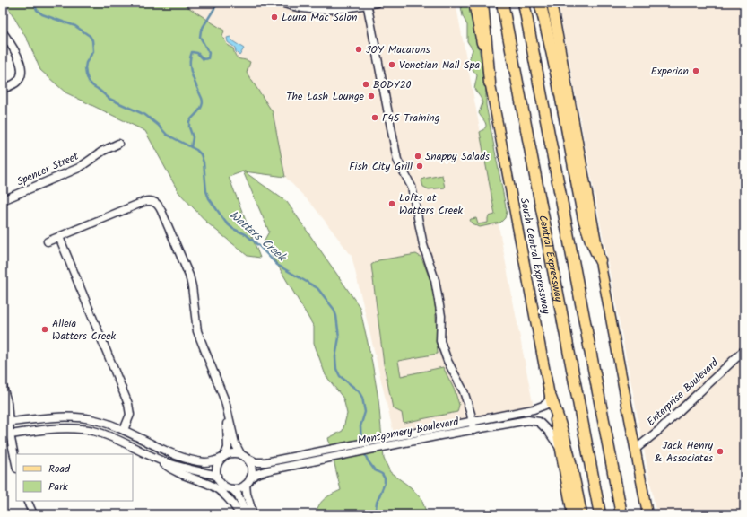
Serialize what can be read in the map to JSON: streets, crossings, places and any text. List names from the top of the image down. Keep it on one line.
{"streets":{"highway":["Central Expressway"],"main road":["South Central Expressway"],"street":["Spencer Street","Enterprise Boulevard","Montgomery Boulevard"]},"crossings":[["South Central Expressway","Montgomery Boulevard"]],"water":["Watters Creek"],"places":["Laura Mac Salon","JOY Macarons","Venetian Nail Spa","Experian","BODY20","The Lash Lounge","F45 Training","Snappy Salads","Fish City Grill","Lofts at Watters Creek","Alleia Watters Creek","Jack Henry & Associates"],"legend":["Road","Park"]}
